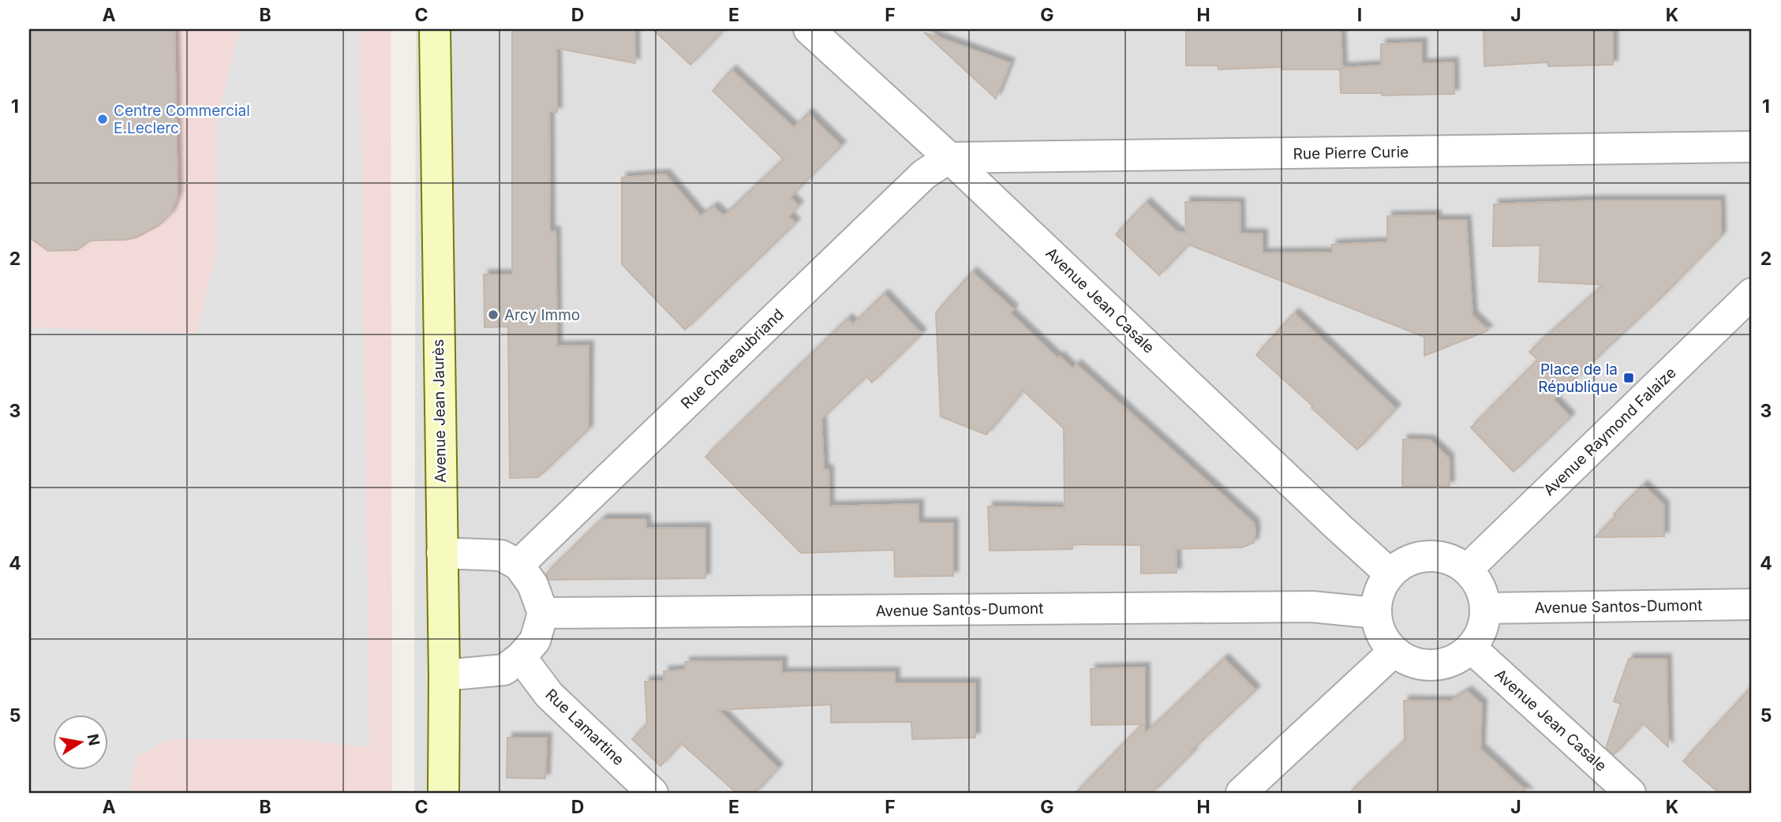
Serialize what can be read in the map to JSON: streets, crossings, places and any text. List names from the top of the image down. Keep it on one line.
{"streets":{"street":["Rue Pierre Curie","Avenue Jean Casale","Rue Chateaubriand","Avenue Jean Jaurès","Avenue Raymond Falaize","Avenue Santos-Dumont","Rue Lamartine"]},"crossings":[["Rue Pierre Curie","Avenue Jean Casale"],["Rue Pierre Curie","Rue Chateaubriand"],["Avenue Jean Casale","Rue Chateaubriand"],["Avenue Jean Casale","Avenue Raymond Falaize"],["Avenue Jean Casale","Avenue Santos-Dumont"],["Avenue Raymond Falaize","Avenue Santos-Dumont"]],"places":{"other":["Centre Commercial E.Leclerc","Arcy Immo"],"transit":["Place de la République"]},"north":"right","grid":{"columns":["A","B","C","D","E","F","G","H","I","J","K"],"rows":["1","2","3","4","5"]}}
